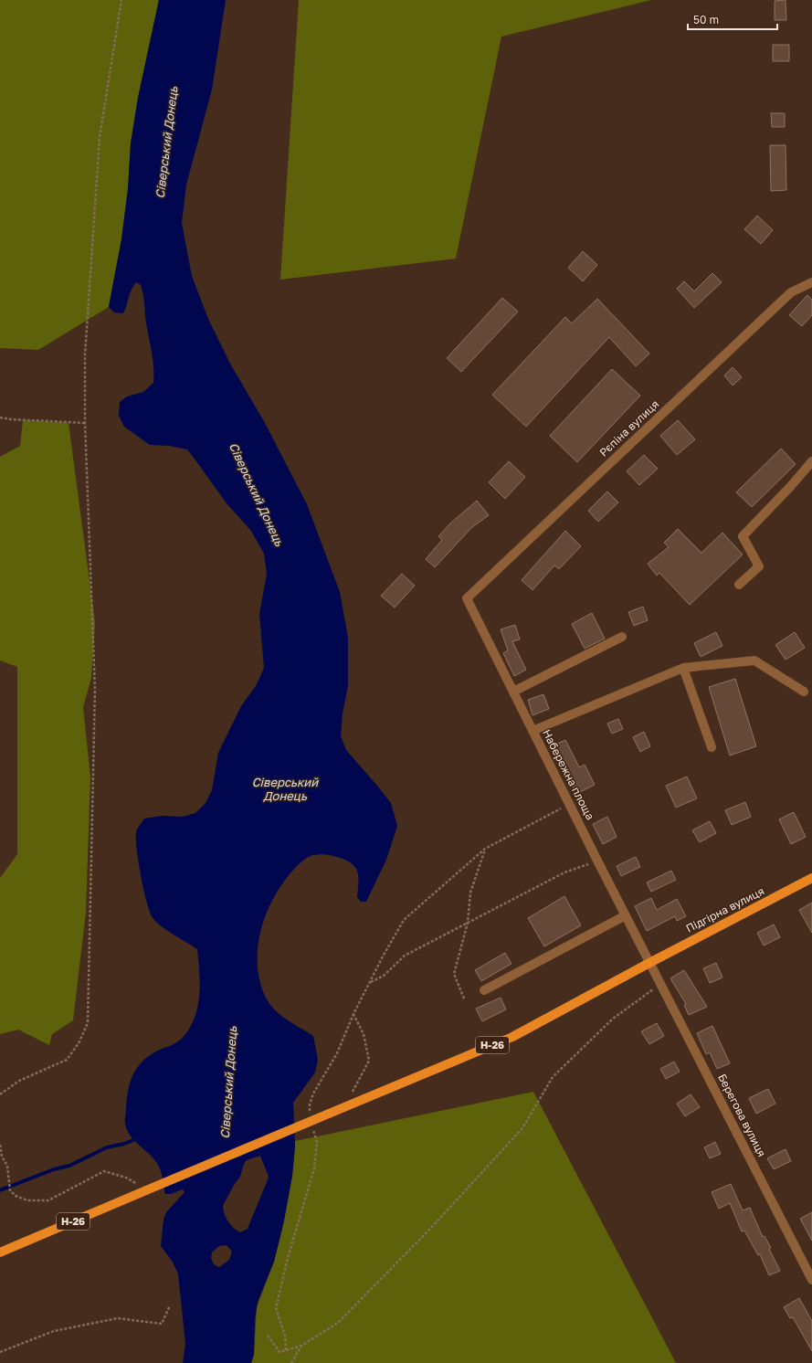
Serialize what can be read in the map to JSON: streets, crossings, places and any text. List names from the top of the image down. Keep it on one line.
{"streets":{"main road":["Підгірна вулиця","Н-26"],"street":["Рєпіна вулиця","Набережна площа","Берегова вулиця"]},"crossings":[["Рєпіна вулиця","Набережна площа"],["Набережна площа","Підгірна вулиця"],["Набережна площа","Н-26"],["Набережна площа","Берегова вулиця"],["Підгірна вулиця","Н-26"],["Підгірна вулиця","Берегова вулиця"],["Н-26","Берегова вулиця"]],"water":["Сіверський Донець"],"scale_bar":"50 m"}
